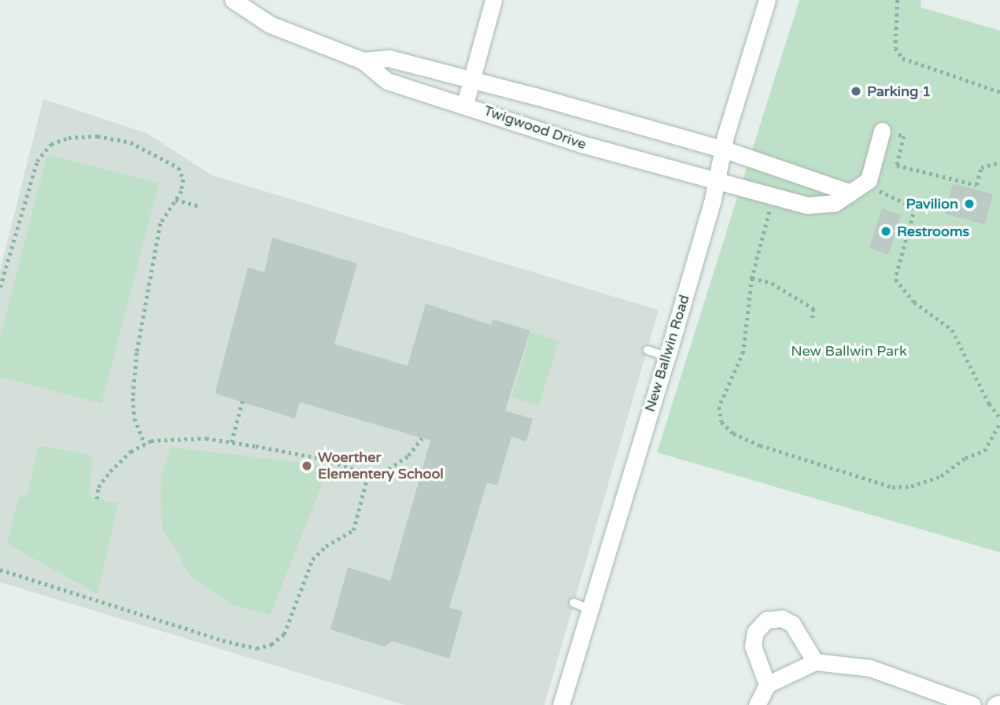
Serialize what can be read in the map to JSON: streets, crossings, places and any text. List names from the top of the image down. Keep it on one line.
{"streets":{"street":["Twigwood Drive","New Ballwin Road"]},"crossings":[["Twigwood Drive","New Ballwin Road"]],"parks":["New Ballwin Park"],"places":["Parking 1","Pavilion","Restrooms","Woerther Elementery School"]}
